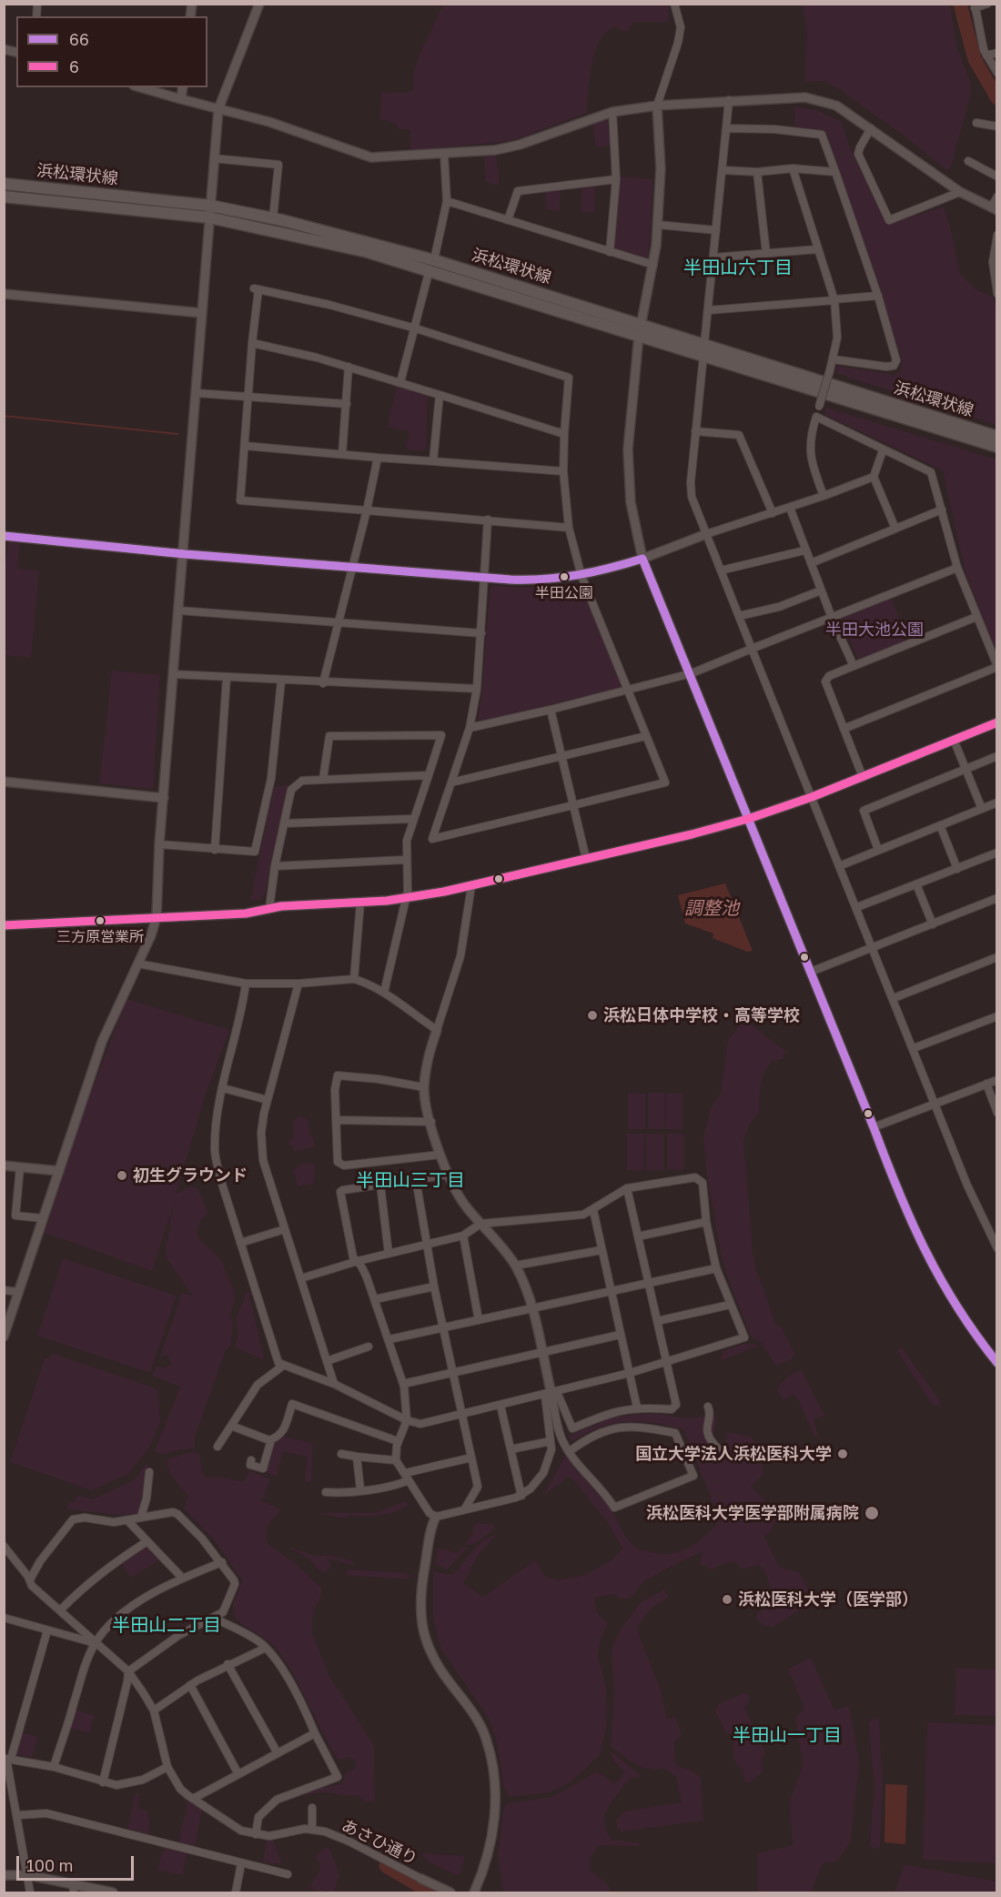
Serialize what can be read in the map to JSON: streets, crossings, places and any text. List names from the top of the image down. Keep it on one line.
{"streets":{"main road":["浜松環状線"],"street":["あさひ通り"]},"districts":["半田山六丁目","半田山三丁目","半田山二丁目","半田山一丁目"],"water":["調整池"],"parks":["半田大池公園"],"places":["半田公園","三方原営業所","浜松日体中学校・高等学校","初生グラウンド","国立大学法人浜松医科大学","浜松医科大学医学部附属病院","浜松医科大学（医学部）"],"lines":["transit line 66","transit line 6"],"legend":["66","6"],"scale_bar":"100 m"}
